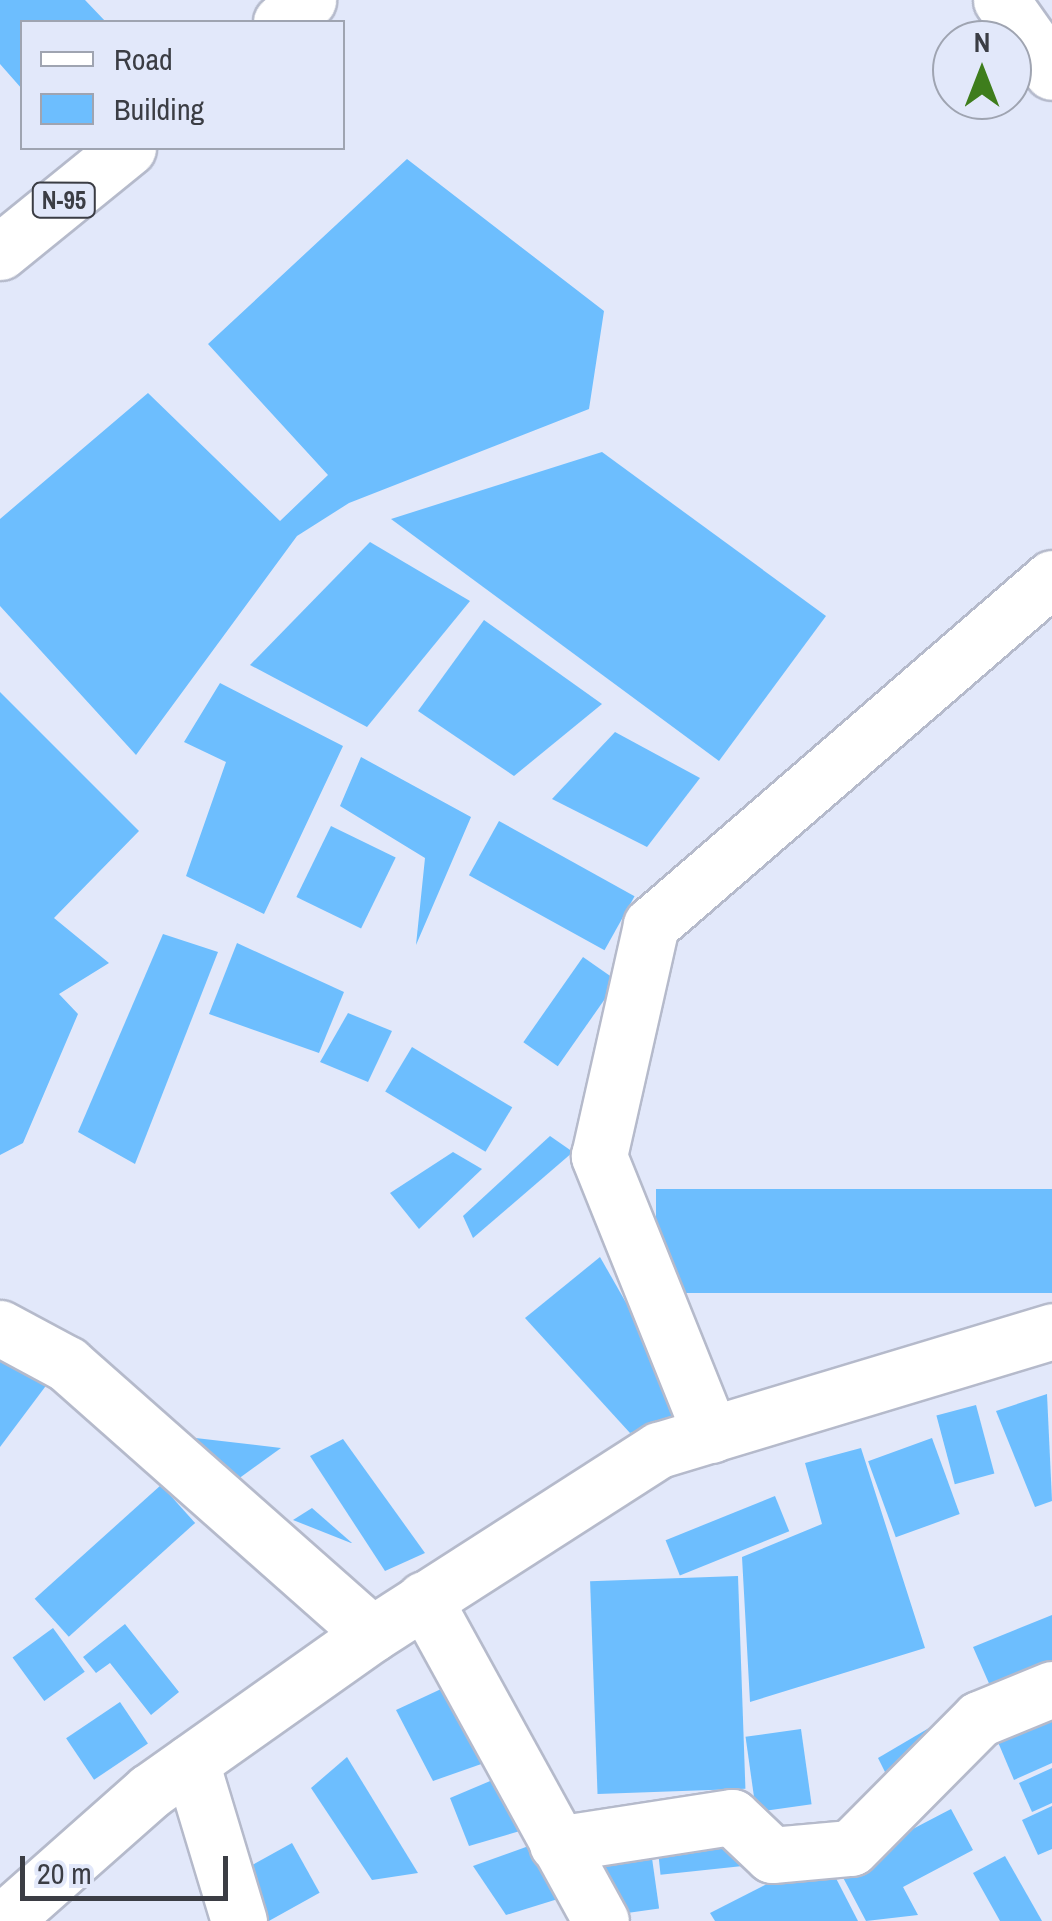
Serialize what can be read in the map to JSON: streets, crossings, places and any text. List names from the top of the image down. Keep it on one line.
{"streets":{"main road":["N-95"]},"legend":["Road","Building"],"scale_bar":"20 m","north":"top"}
